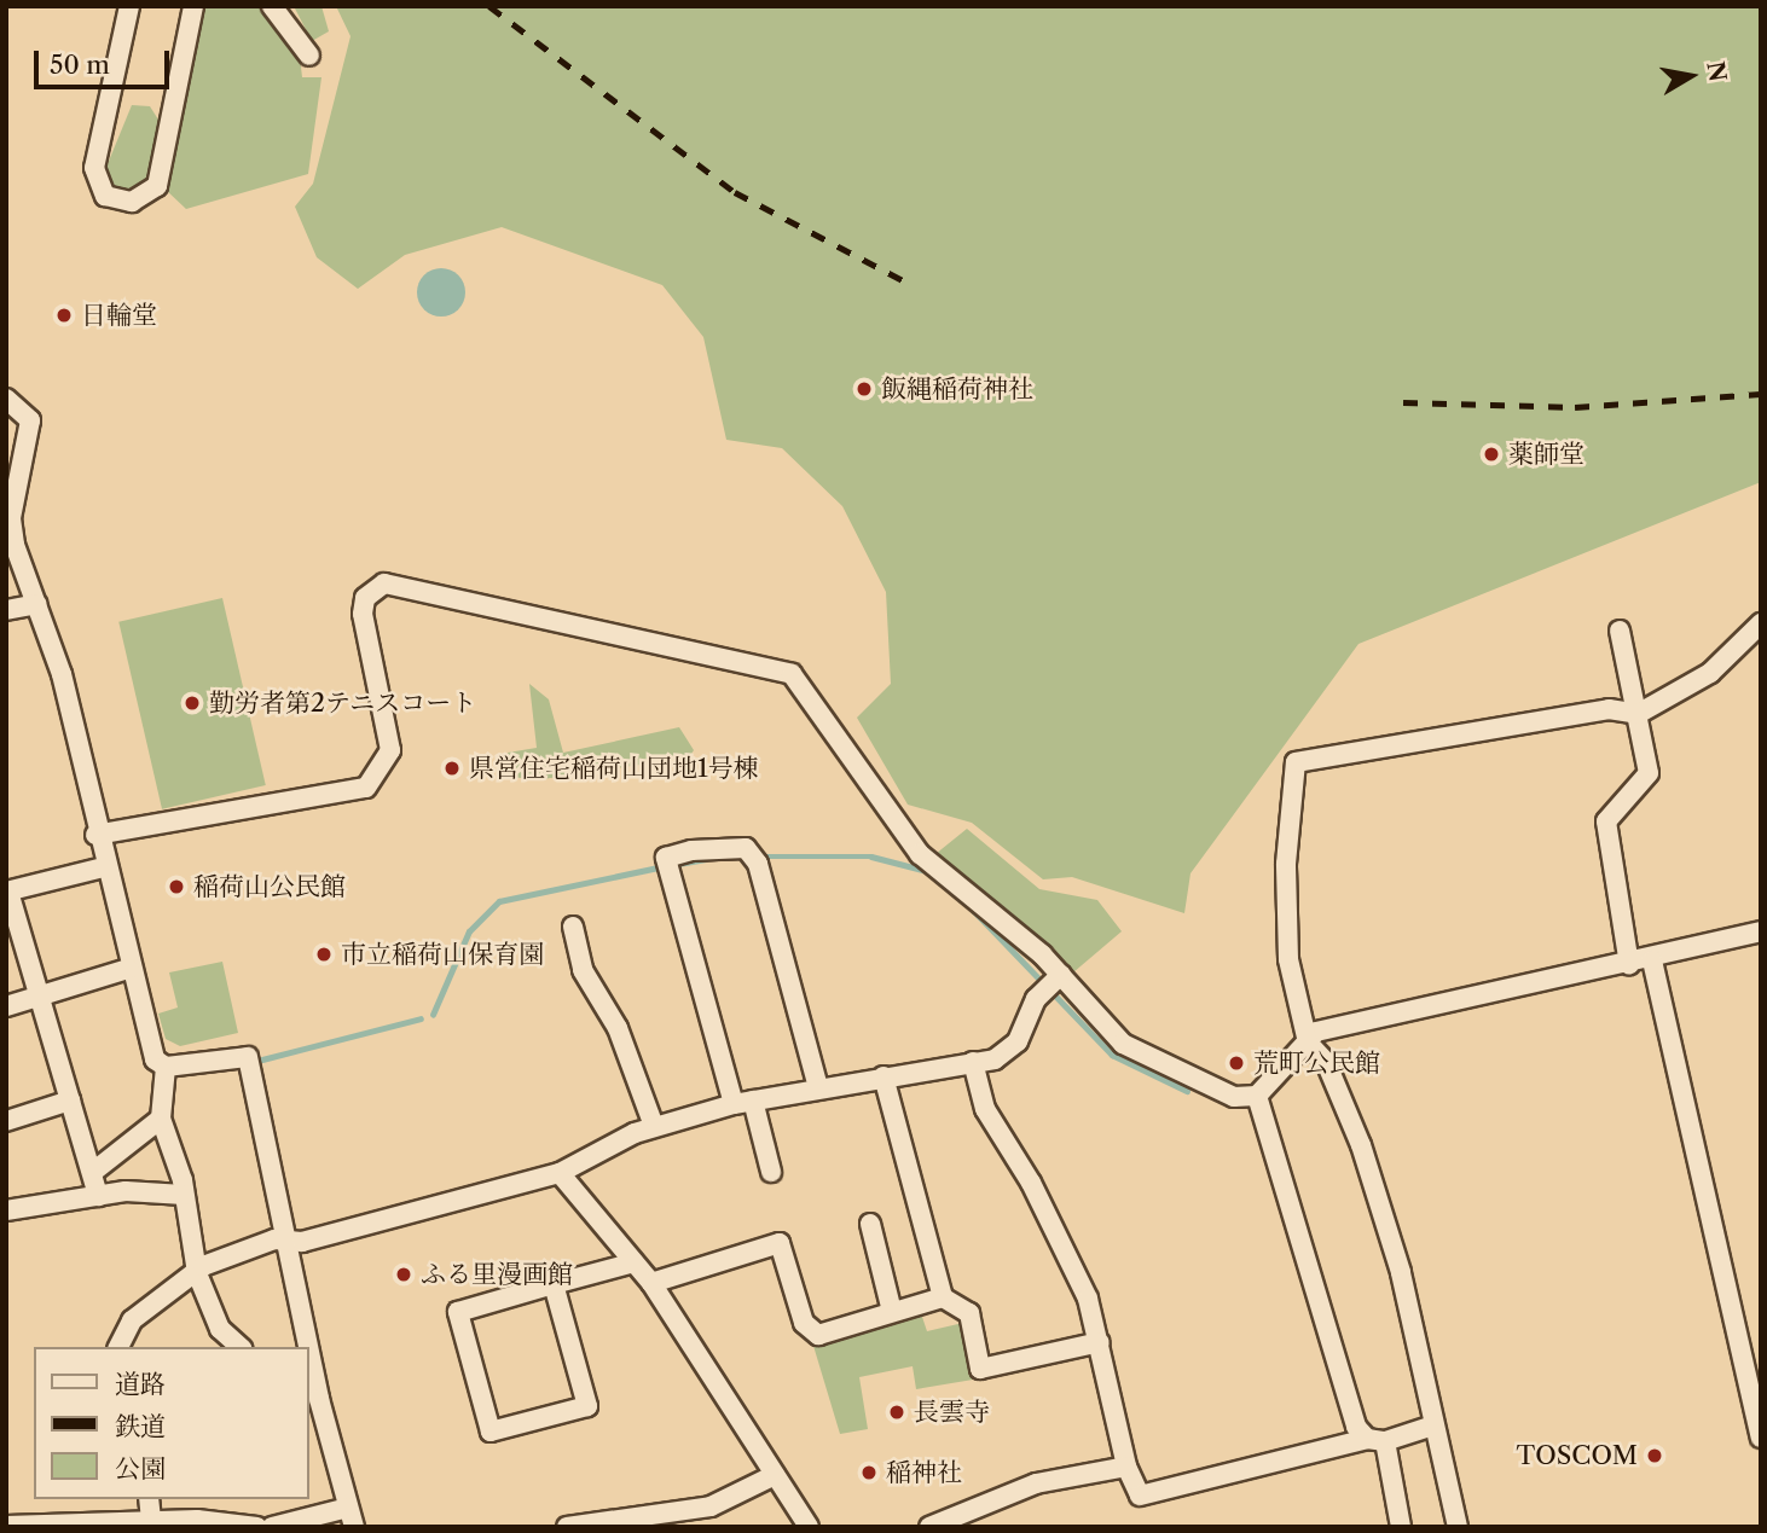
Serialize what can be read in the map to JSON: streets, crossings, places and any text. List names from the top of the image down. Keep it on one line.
{"places":["日輪堂","飯縄稲荷神社","薬師堂","勤労者第2テニスコート","県営住宅稲荷山団地1号棟","稲荷山公民館","市立稲荷山保育園","荒町公民館","ふる里漫画館","長雲寺","TOSCOM","稲神社"],"legend":["道路","鉄道","公園"],"scale_bar":"50 m","north":"right"}
